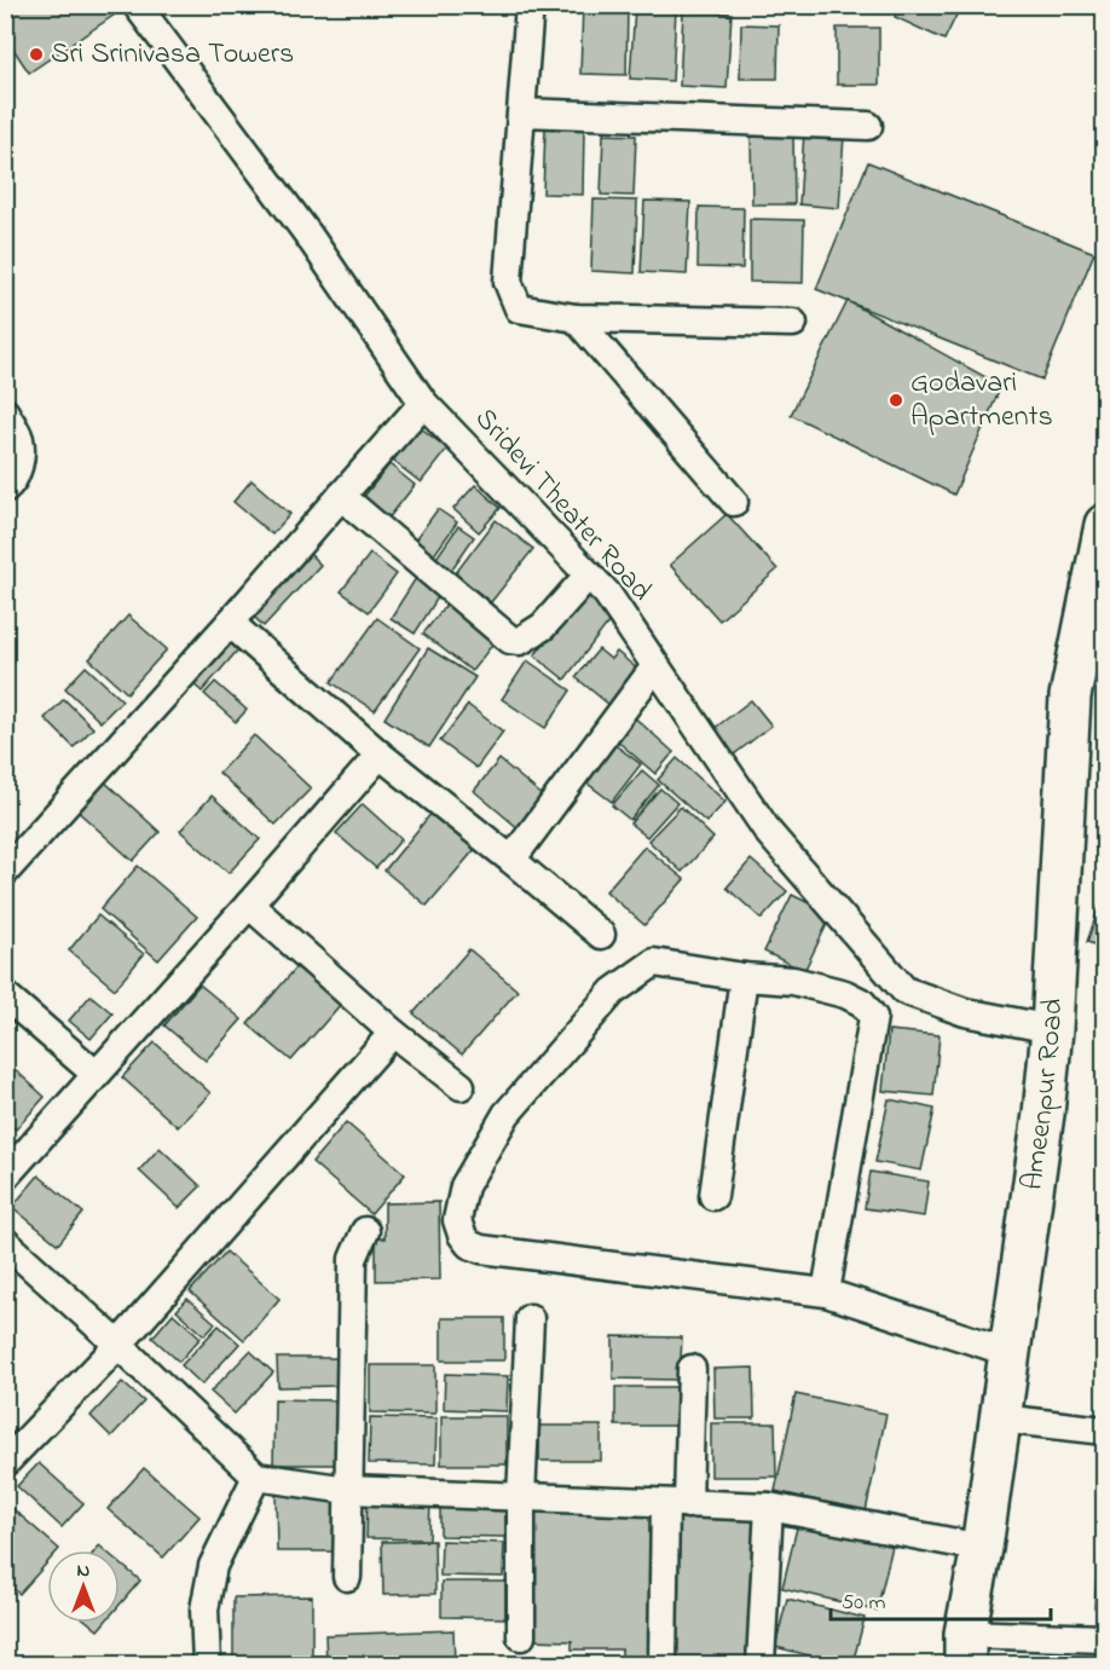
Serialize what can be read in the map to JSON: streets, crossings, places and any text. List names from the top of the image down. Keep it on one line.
{"streets":{"street":["Sridevi Theater Road","Ameenpur Road"]},"crossings":[["Sridevi Theater Road","Ameenpur Road"]],"places":["Sri Srinivasa Towers","Godavari Apartments"],"scale_bar":"50 m","north":"top"}
